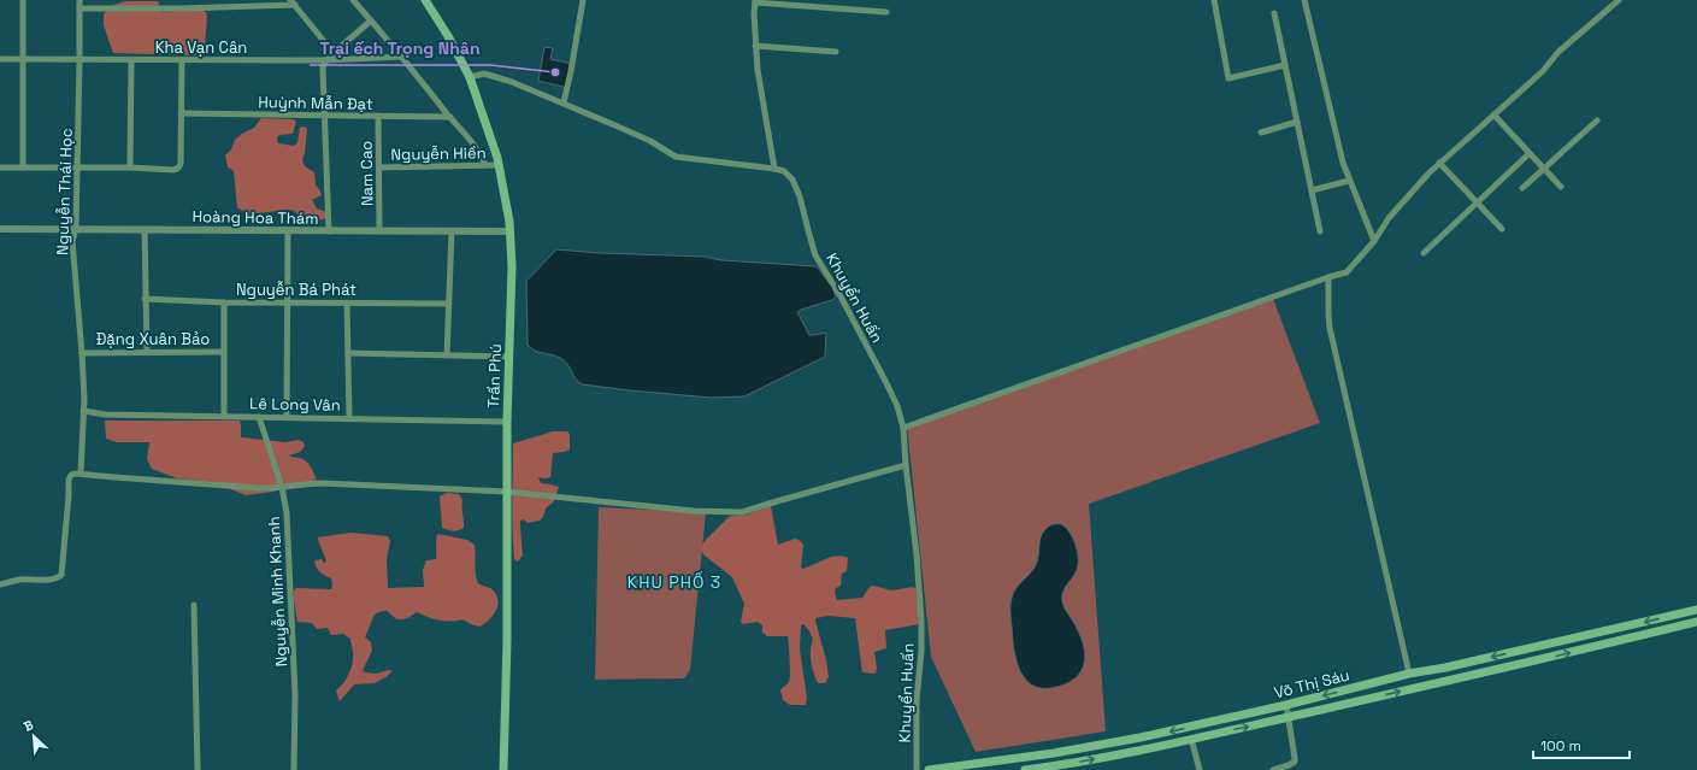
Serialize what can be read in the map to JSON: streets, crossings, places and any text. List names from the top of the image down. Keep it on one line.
{"streets":{"main road":["Trần Phú","Võ Thị Sáu"],"street":["Kha Vạn Cân","Huỳnh Mẫn Đạt","Nguyễn Hiền","Nam Cao","Nguyễn Thái Học","Hoàng Hoa Thám","Nguyễn Bá Phát","Khuyển Huấn","Đặng Xuân Bảo","Lê Long Vân","Nguyễn Minh Khanh"]},"crossings":[["Kha Vạn Cân","Nguyễn Thái Học"],["Huỳnh Mẫn Đạt","Nam Cao"],["Nguyễn Hiền","Nam Cao"],["Nguyễn Hiền","Trần Phú"],["Nam Cao","Hoàng Hoa Thám"],["Nguyễn Thái Học","Hoàng Hoa Thám"],["Nguyễn Thái Học","Đặng Xuân Bảo"],["Nguyễn Thái Học","Lê Long Vân"],["Hoàng Hoa Thám","Trần Phú"],["Khuyển Huấn","Trần Phú"],["Trần Phú","Lê Long Vân"],["Lê Long Vân","Nguyễn Minh Khanh"]],"districts":["KHU PHỐ 3"],"places":["Trại ếch Trọng Nhân"],"scale_bar":"100 m","north":"top left"}
